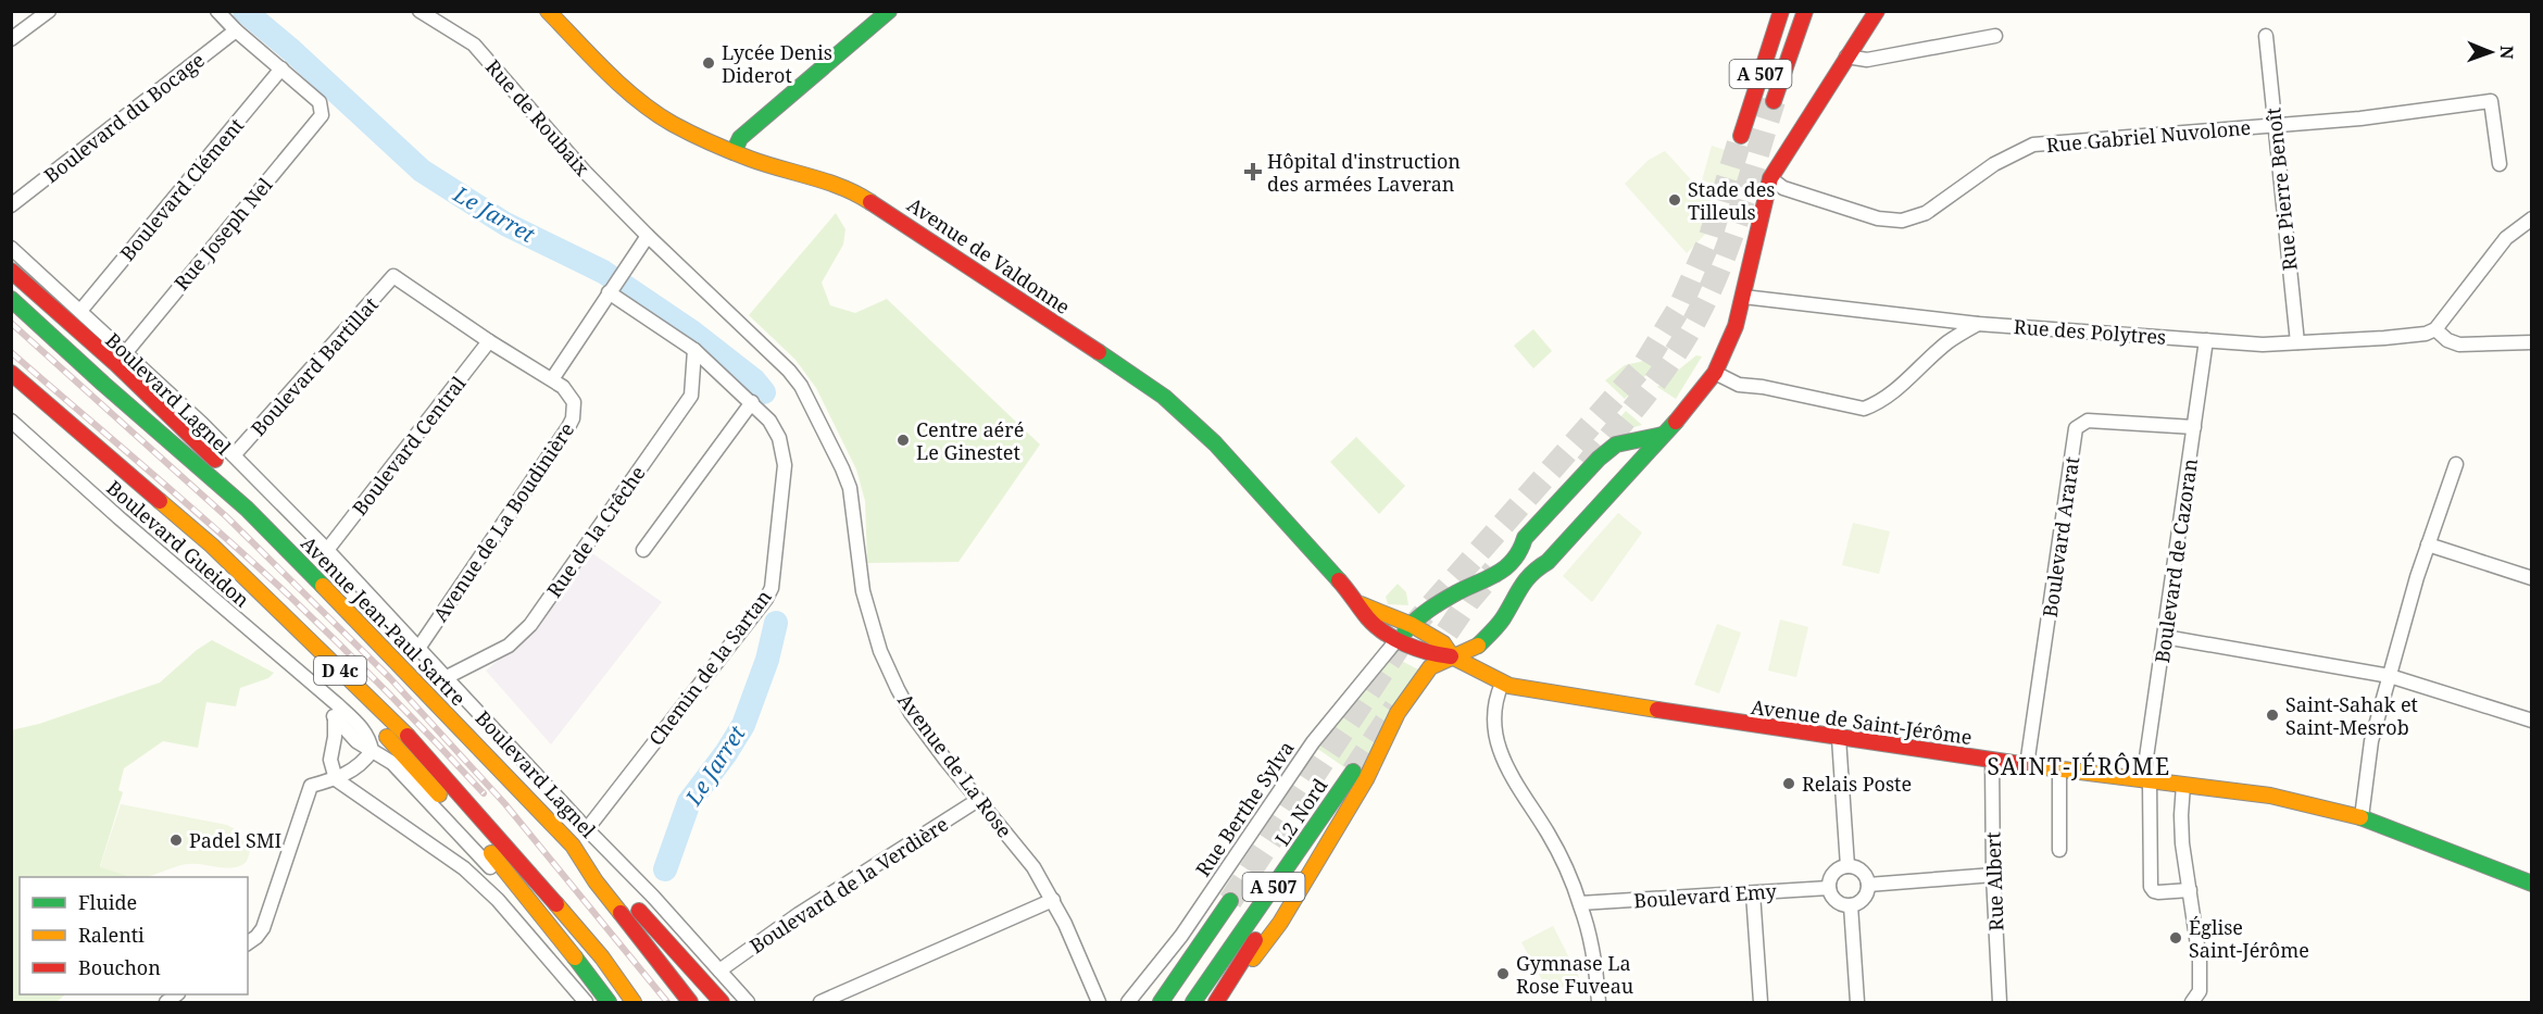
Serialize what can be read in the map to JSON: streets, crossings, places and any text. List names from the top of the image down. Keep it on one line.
{"streets":{"main road":["A 507","Avenue de Valdonne","Boulevard Gueidon","Avenue Jean-Paul Sartre","D 4c","Avenue de Saint-Jérôme","L2 Nord"],"street":["Boulevard du Bocage","Rue de Roubaix","Rue Gabriel Nuvolone","Boulevard Clément","Rue Pierre Benoît","Rue Joseph Nel","Rue des Polytres","Boulevard Bartillat","Boulevard Lagnel","Boulevard Central","Avenue de La Boudinière","Rue de la Crêche","Boulevard Ararat","Boulevard de Cazoran","Chemin de la Sartan","Avenue de La Rose","Rue Berthe Sylva","Rue Albert","Boulevard de la Verdière","Boulevard Emy"]},"crossings":[["Rue de Roubaix","Avenue de La Rose"],["Rue Gabriel Nuvolone","Rue Pierre Benoît"],["Boulevard Clément","Rue Joseph Nel"],["Boulevard Clément","Boulevard Lagnel"],["Rue Pierre Benoît","Rue des Polytres"],["Rue Joseph Nel","Boulevard Lagnel"],["Avenue de Valdonne","Avenue de Saint-Jérôme"],["Avenue de Valdonne","Rue Berthe Sylva"],["Rue des Polytres","Boulevard de Cazoran"],["Boulevard Bartillat","Boulevard Lagnel"],["Boulevard Bartillat","Avenue de La Boudinière"],["Boulevard Lagnel","Boulevard Central"],["Boulevard Lagnel","Avenue de La Boudinière"],["Boulevard Lagnel","Rue de la Crêche"],["Boulevard Lagnel","Chemin de la Sartan"],["Boulevard Lagnel","Boulevard de la Verdière"],["Boulevard Central","Avenue de La Boudinière"],["Rue de la Crêche","Chemin de la Sartan"],["Boulevard Ararat","Boulevard de Cazoran"],["Boulevard Ararat","Avenue de Saint-Jérôme"],["Boulevard de Cazoran","Avenue de Saint-Jérôme"],["Avenue de Saint-Jérôme","Rue Albert"],["Avenue de La Rose","Boulevard de la Verdière"]],"districts":["SAINT-JÉRÔME"],"water":["Le Jarret"],"places":{"other":["Lycée Denis Diderot","Stade des Tilleuls","Centre aéré Le Ginestet","Saint-Sahak et Saint-Mesrob","Relais Poste","Padel SMI","Église Saint-Jérôme","Gymnase La Rose Fuveau"],"health":["Hôpital d'instruction des armées Laveran"]},"legend":["Fluide","Ralenti","Bouchon"],"north":"right"}
